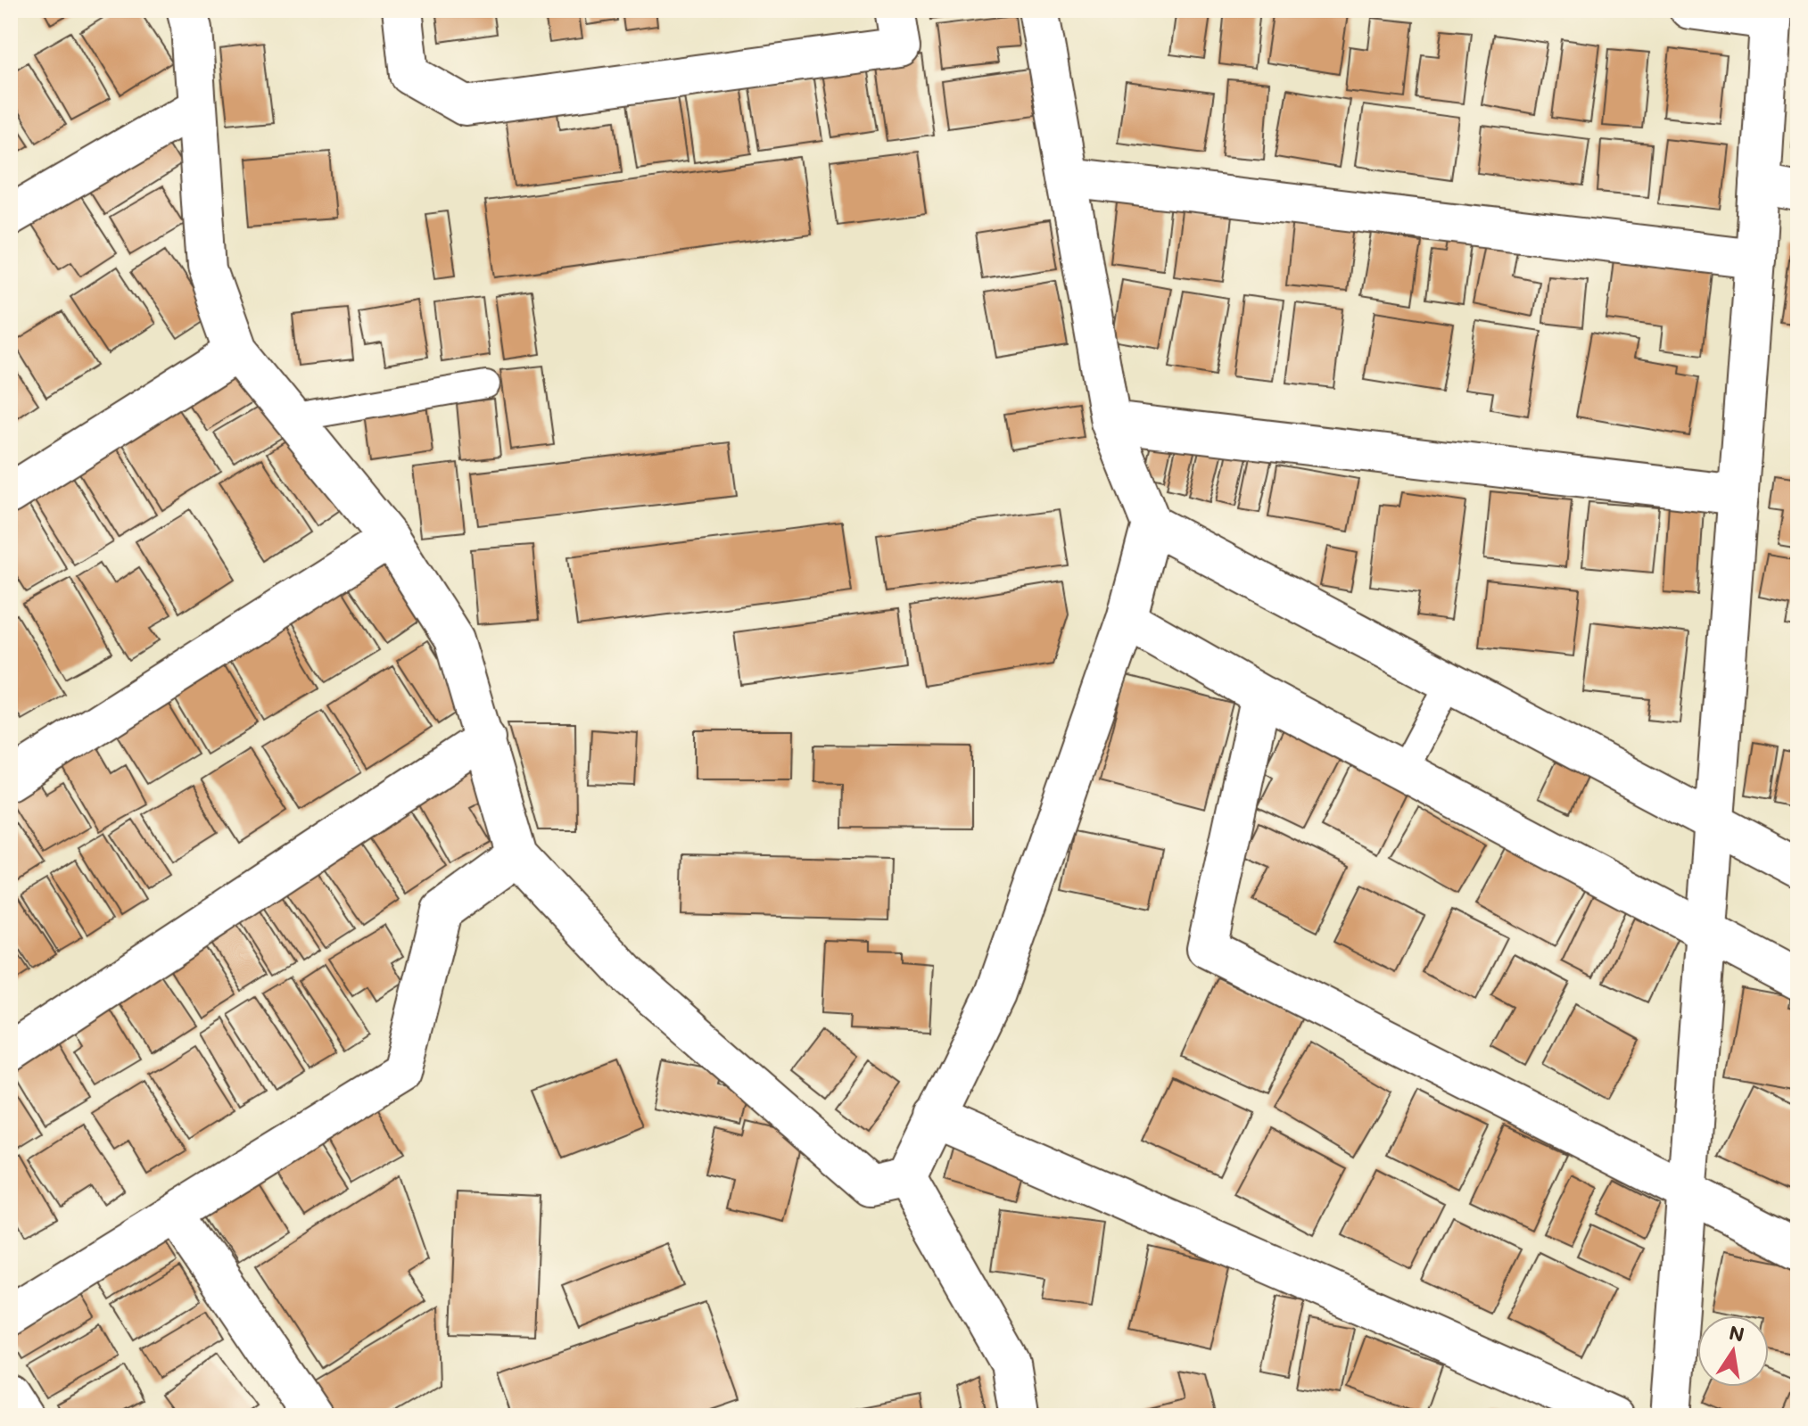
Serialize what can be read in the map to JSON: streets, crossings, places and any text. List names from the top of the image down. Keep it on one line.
{"north":"top"}
